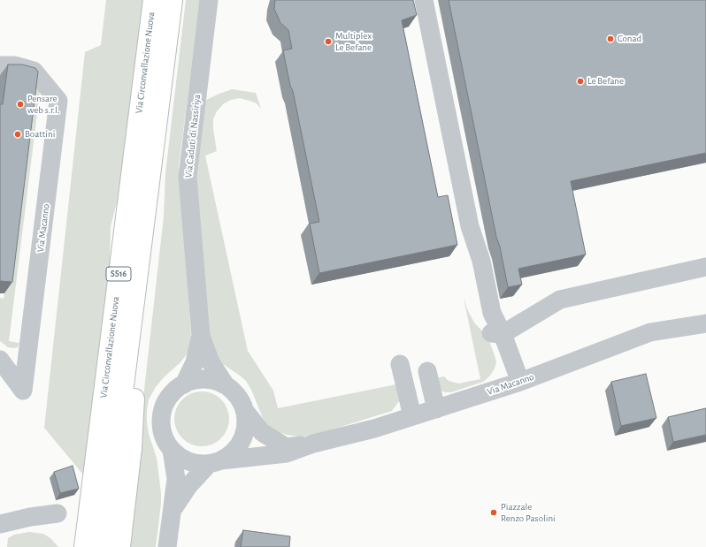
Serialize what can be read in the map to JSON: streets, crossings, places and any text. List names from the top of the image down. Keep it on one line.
{"streets":{"main road":["Via Circonvallazione Nuova","SS16"],"street":["Via Caduti di Nassiriya","Via Macanno"]},"crossings":[["Via Caduti di Nassiriya","Via Macanno"]],"places":["Conad","Multiplex Le Befane","Le Befane","Pensare web s.r.l.","Boattini","Piazzale Renzo Pasolini"]}
